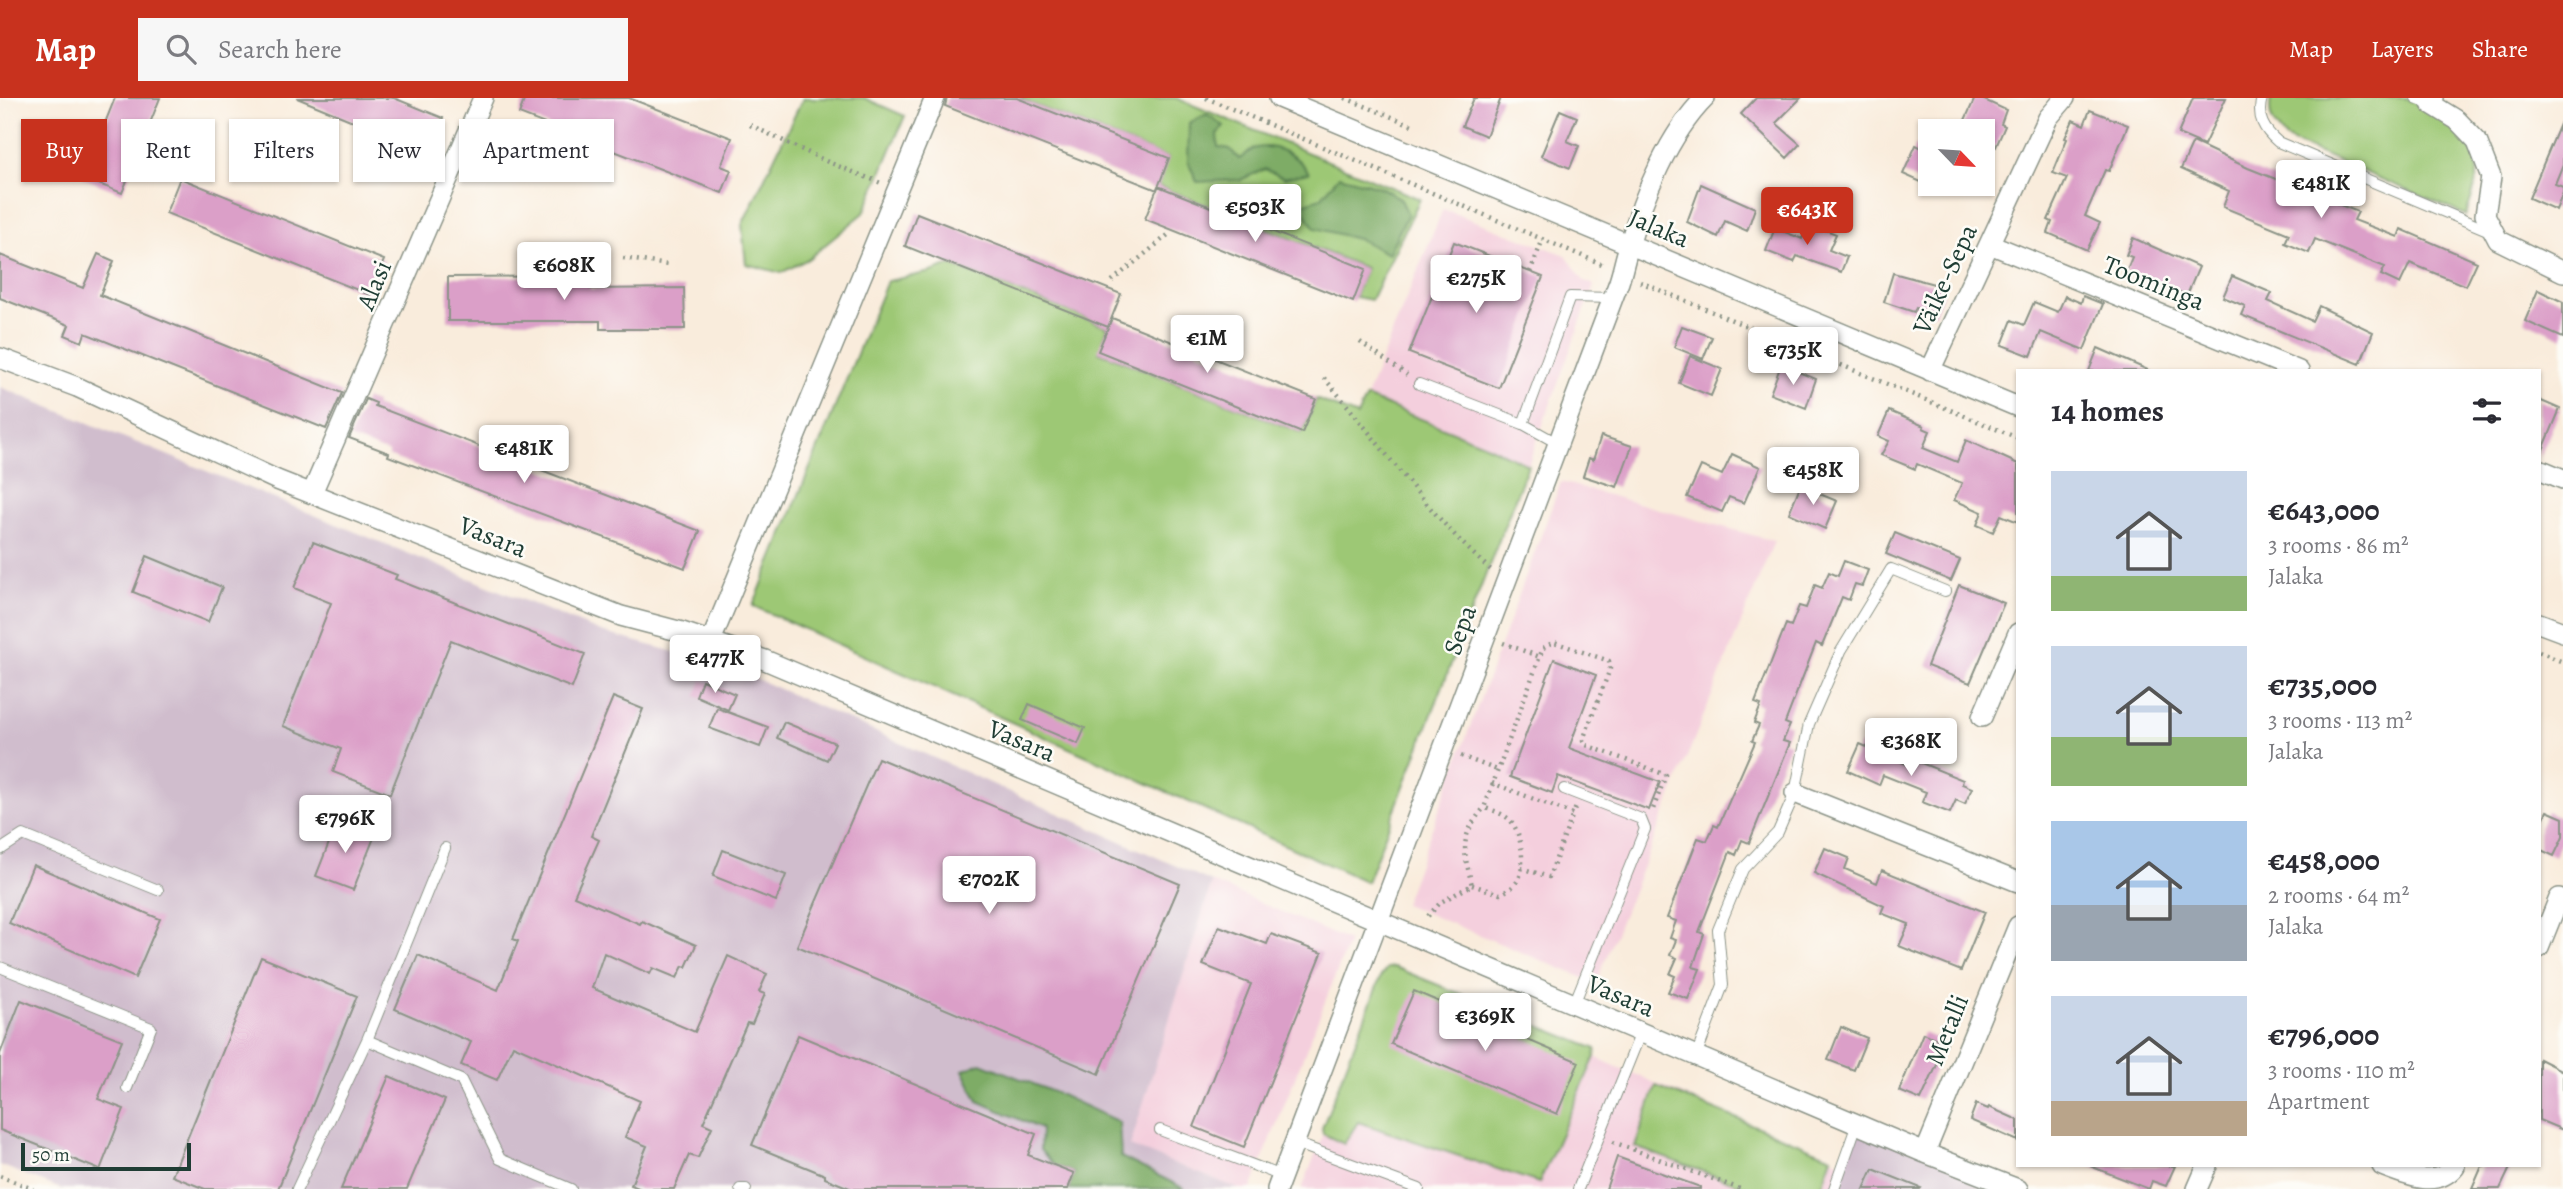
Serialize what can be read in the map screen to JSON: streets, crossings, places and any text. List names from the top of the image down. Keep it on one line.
{"streets":{"street":["Jalaka","Väike-Sepa","Toominga","Alasi","Vasara","Sepa","Metalli"]},"crossings":[["Jalaka","Väike-Sepa"],["Jalaka","Sepa"],["Väike-Sepa","Toominga"],["Alasi","Vasara"],["Vasara","Sepa"],["Vasara","Metalli"]],"scale_bar":"50 m","north":"bottom right","page":{"header":"Map","search":"Search here","nav":["Map","Layers","Share"],"chip":["Buy","Rent","Filters","New","Apartment"],"price":["€481K","€503K","€643K","€608K","€275K","€1M","€735K","€481K","€458K","€477K","€368K","€796K","€702K","€369K"],"heading":"14 homes","list":[{"name":"€643,000","note":"3 rooms · 86 m² · Jalaka"},{"name":"€735,000","note":"3 rooms · 113 m² · Jalaka"},{"name":"€458,000","note":"2 rooms · 64 m² · Jalaka"},{"name":"€796,000","note":"3 rooms · 110 m² · Apartment"}],"scale":"50 m"}}
